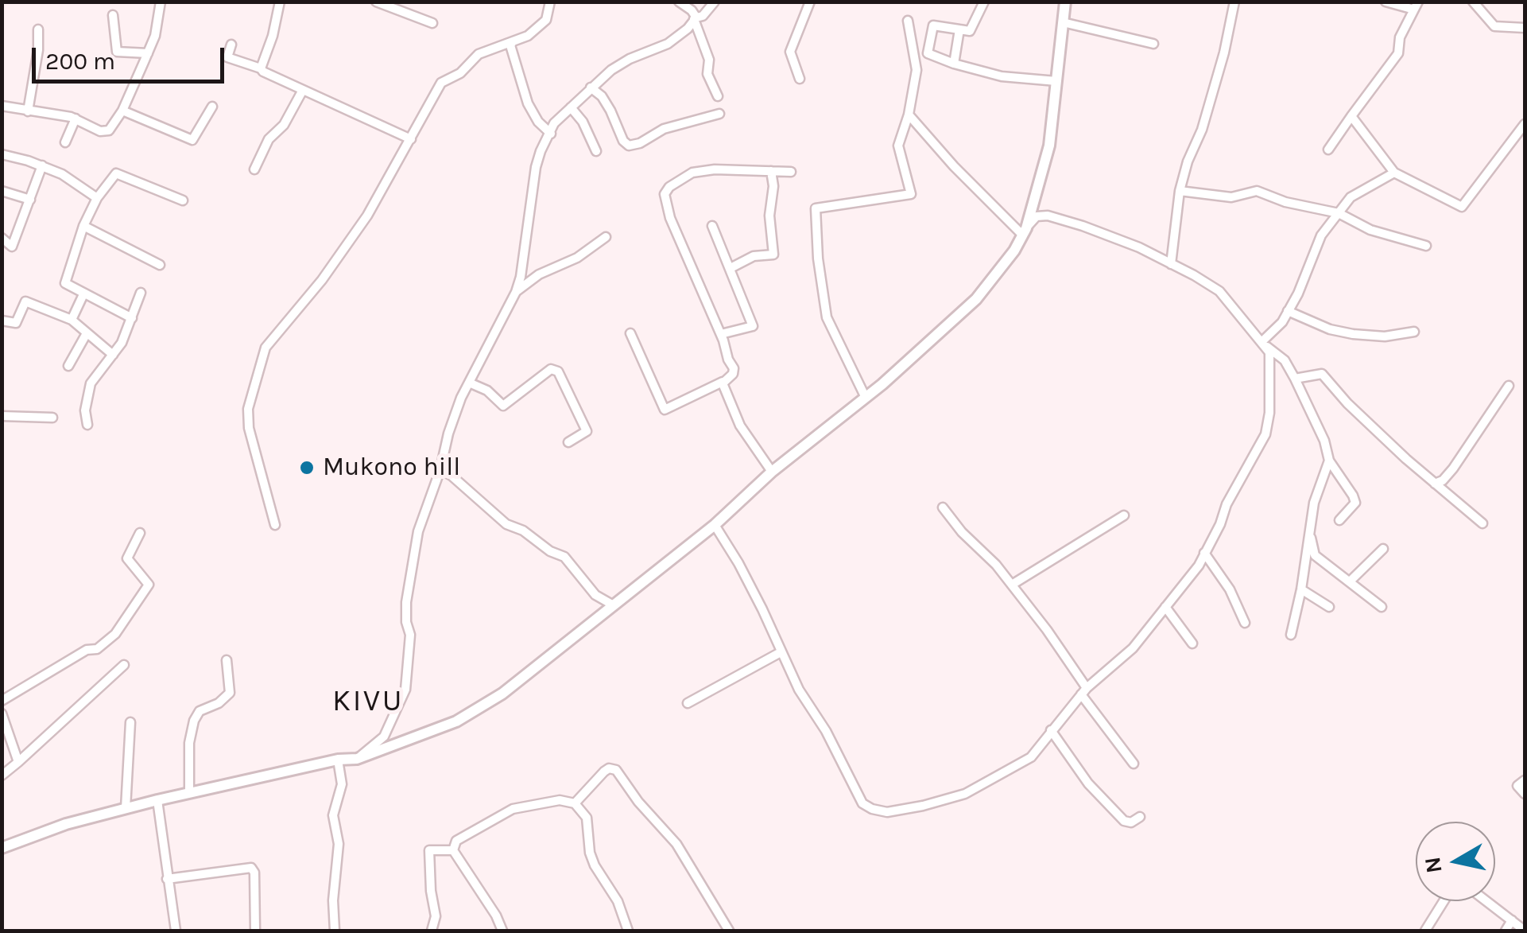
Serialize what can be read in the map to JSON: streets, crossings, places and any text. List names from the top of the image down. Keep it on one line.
{"districts":["KIVU"],"places":["Mukono hill"],"scale_bar":"200 m","north":"left"}
